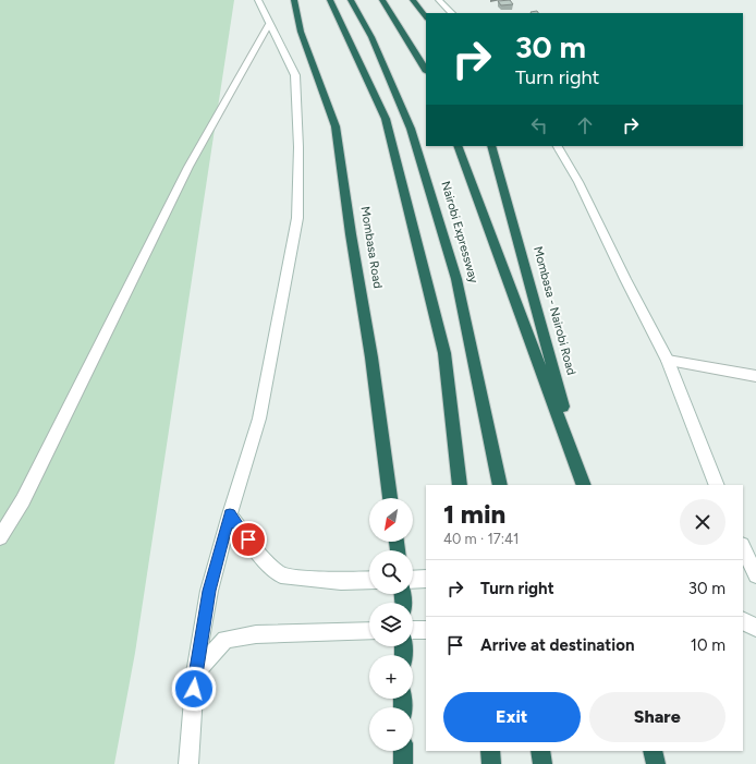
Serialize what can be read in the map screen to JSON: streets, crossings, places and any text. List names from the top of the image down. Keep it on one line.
{"streets":{"highway":["Nairobi Expressway","Mombasa Road","Mombasa - Nairobi Road"]},"north":"bottom left","page":{"turn":["30 m","Turn right"],"heading":["1 min","40 m · 17:41"],"map_buttons":["+","−"],"list":[{"name":"Turn right","value":"30 m"},{"name":"Arrive at destination","value":"10 m"}],"buttons":["Exit","Share"]}}
